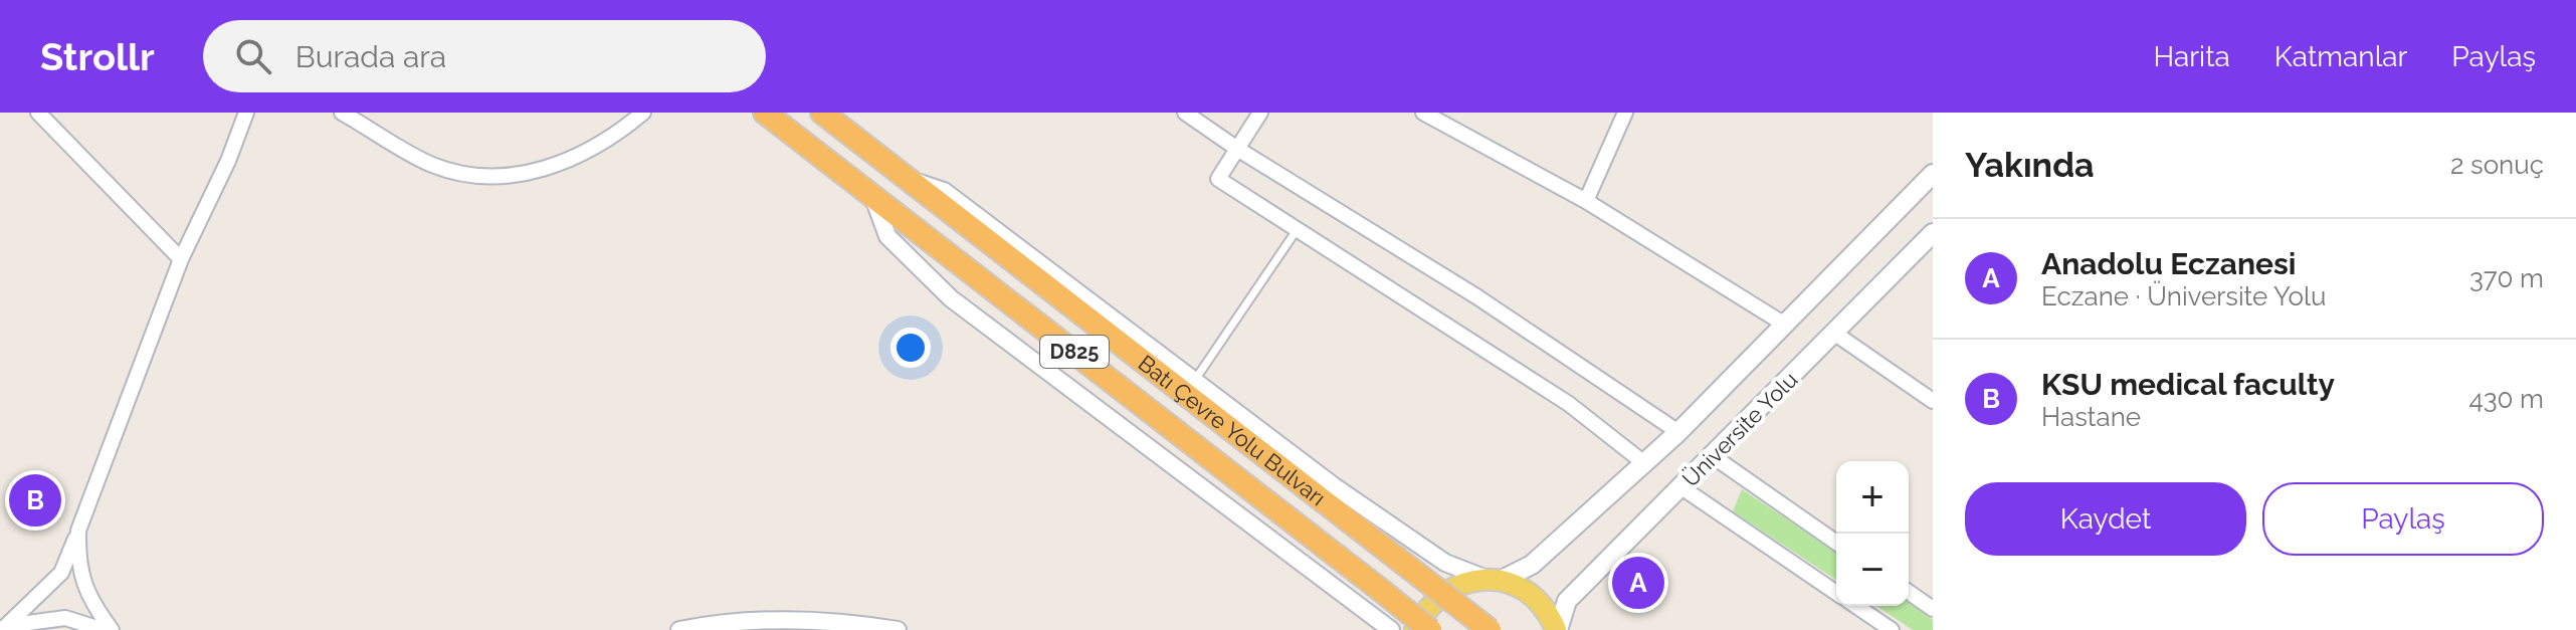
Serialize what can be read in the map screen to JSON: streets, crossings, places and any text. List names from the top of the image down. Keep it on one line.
{"streets":{"highway":["D825","Batı Çevre Yolu Bulvarı"],"main road":["Üniversite Yolu"]},"page":{"header":"Strollr","search":"Burada ara","nav":["Harita","Katmanlar","Paylaş"],"heading":["Yakında","2 sonuç"],"list":[{"mark":"A","name":"Anadolu Eczanesi","note":"Eczane · Üniversite Yolu","value":"370 m"},{"mark":"B","name":"KSU medical faculty","note":"Hastane","value":"430 m"}],"buttons":["Kaydet","Paylaş"],"map_buttons":["+","−"],"pins":["B","A"]}}
